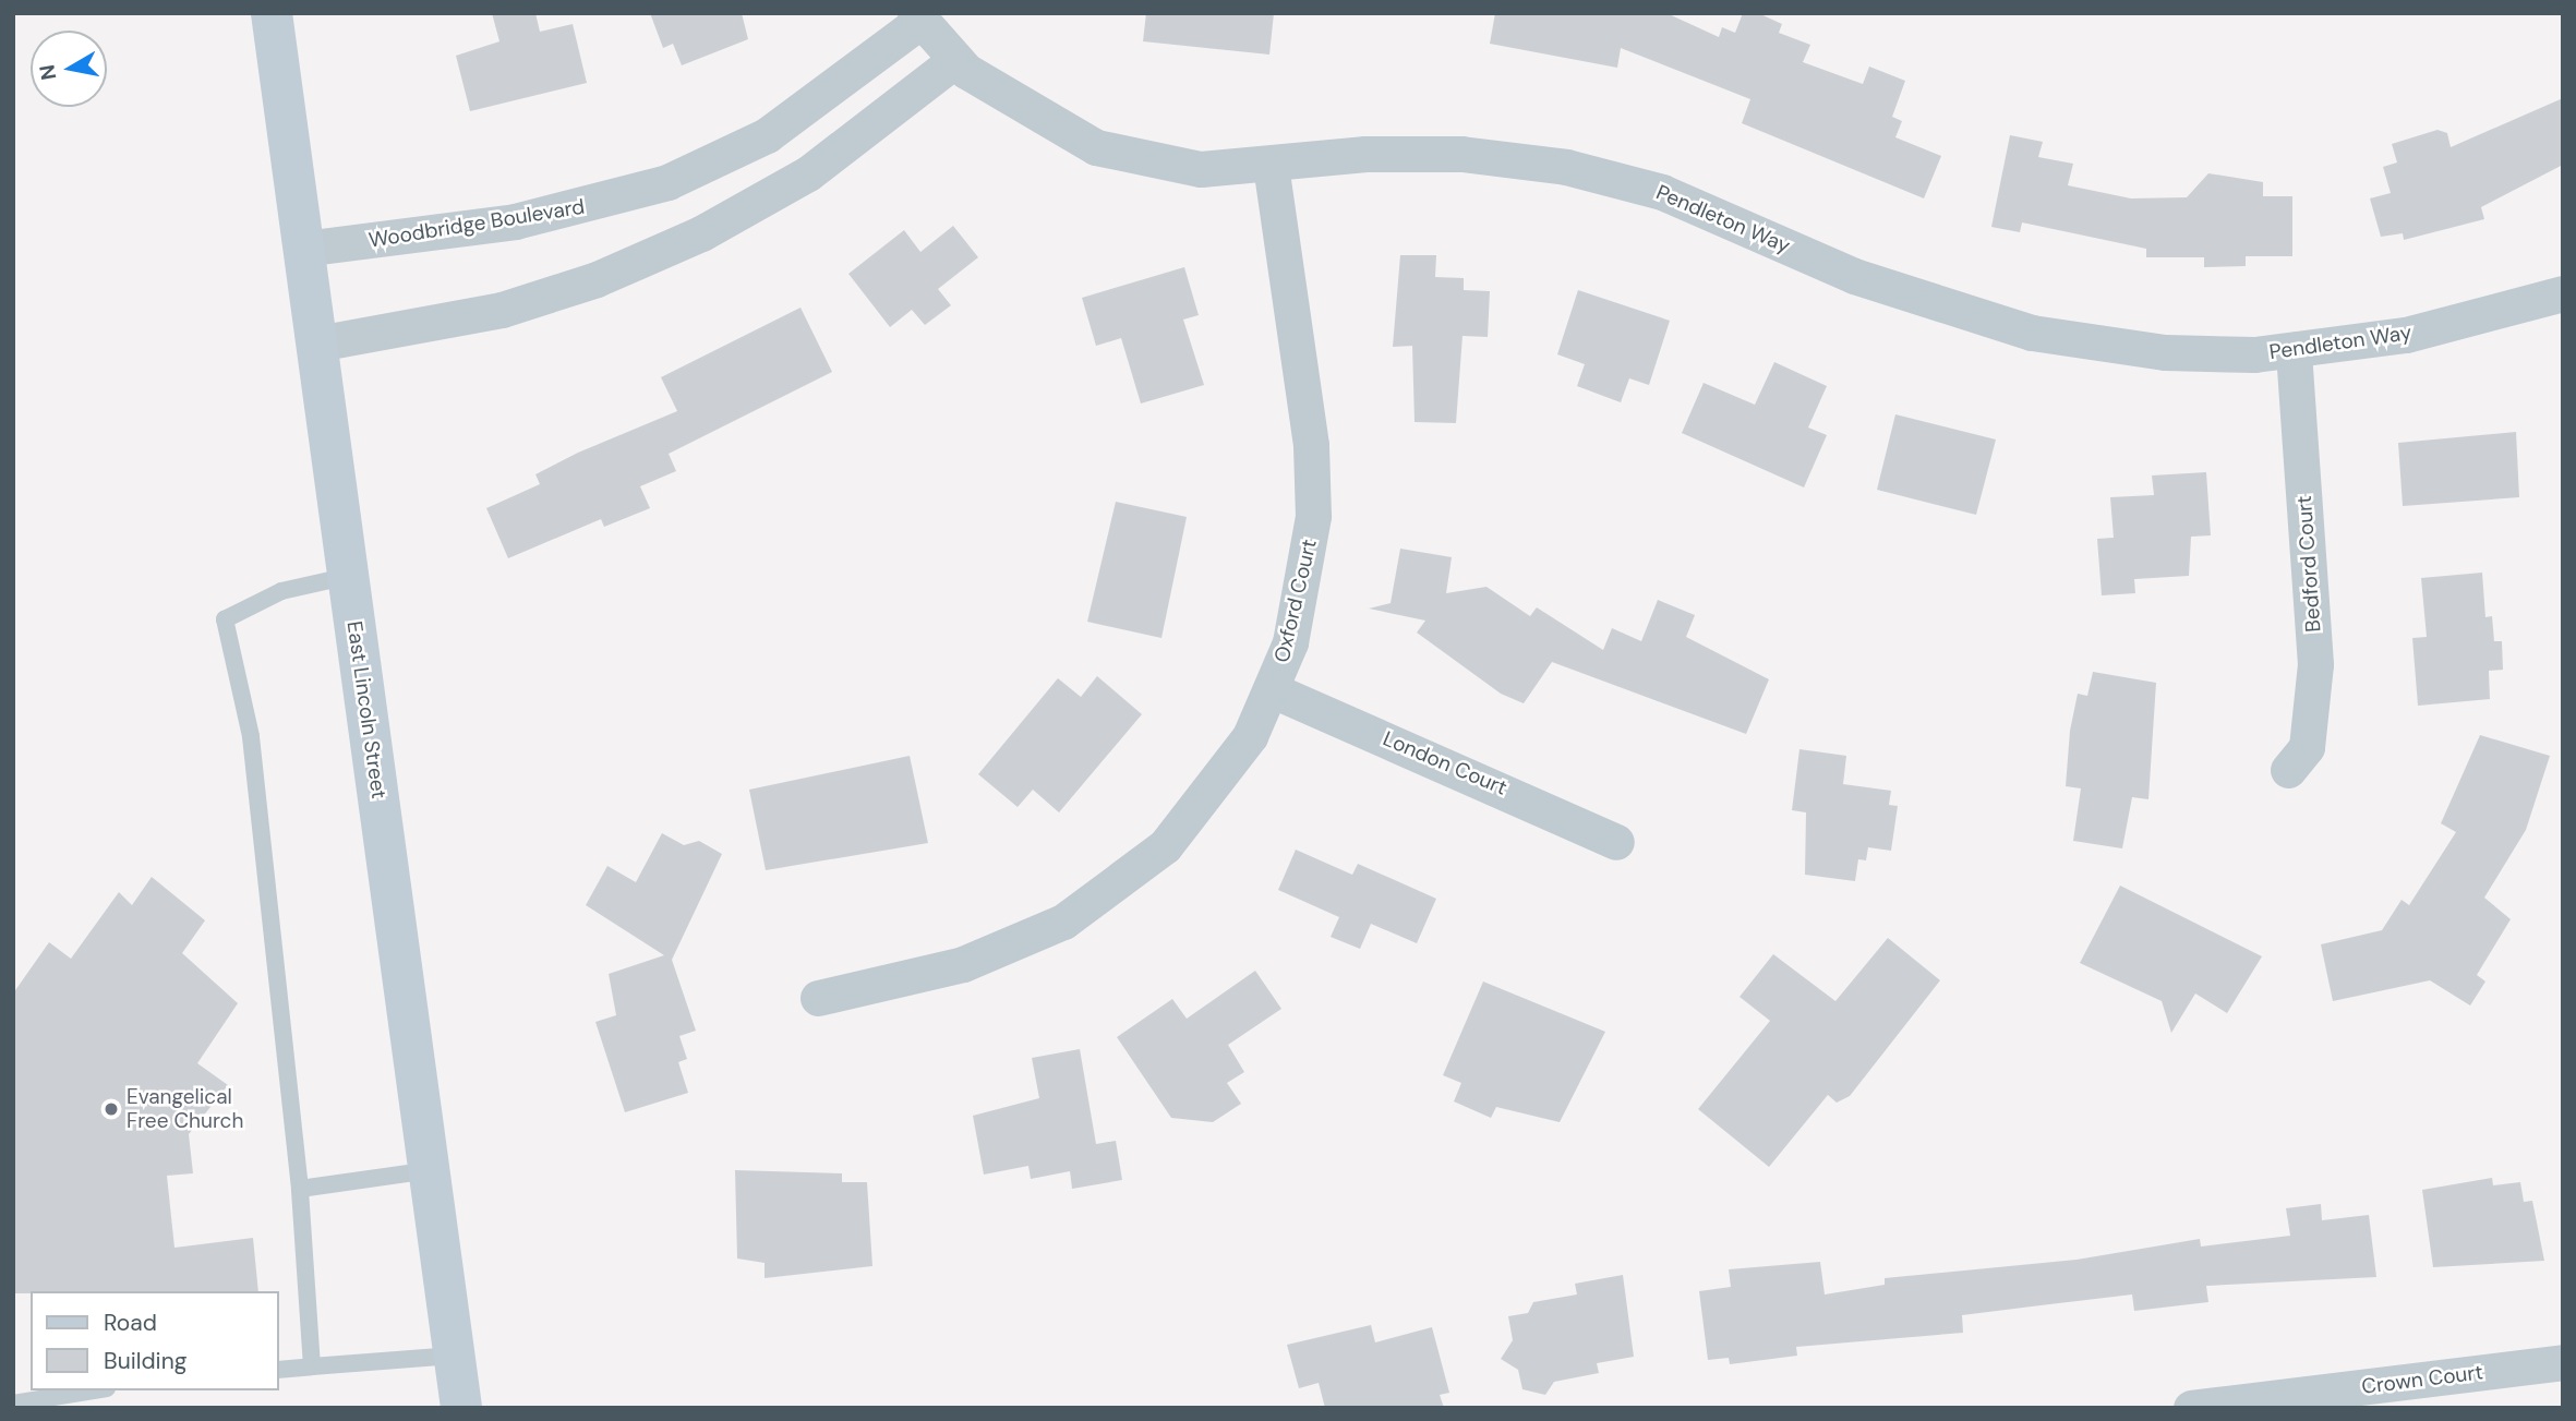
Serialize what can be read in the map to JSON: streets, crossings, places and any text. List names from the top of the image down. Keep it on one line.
{"streets":{"main road":["East Lincoln Street"],"street":["Pendleton Way","Woodbridge Boulevard","Bedford Court","Oxford Court","London Court","Crown Court"]},"crossings":[["Pendleton Way","Woodbridge Boulevard"],["Pendleton Way","Bedford Court"],["Pendleton Way","Oxford Court"],["Woodbridge Boulevard","East Lincoln Street"],["Oxford Court","London Court"]],"places":["Evangelical Free Church"],"legend":["Road","Building"],"north":"left"}
